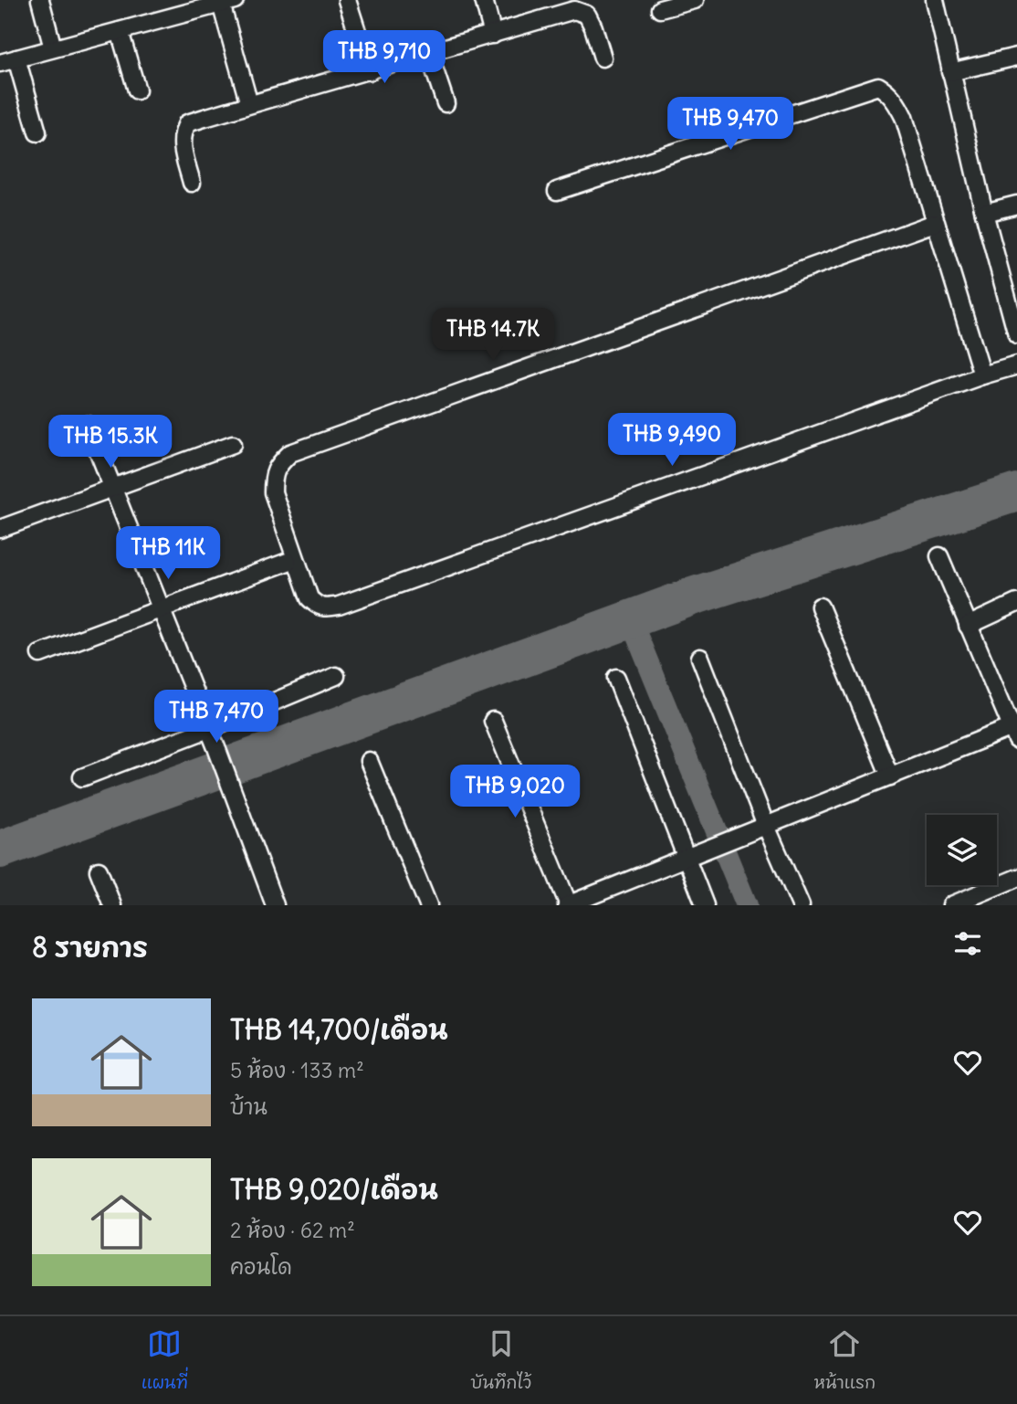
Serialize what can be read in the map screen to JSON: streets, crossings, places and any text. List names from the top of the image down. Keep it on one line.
{"page":{"price":["THB 9,710","THB 9,470","THB 14.7K","THB 9,490","THB 15.3K","THB 11K","THB 7,470","THB 9,020"],"heading":"8 รายการ","list":[{"name":"THB 14,700/เดือน","note":"5 ห้อง · 133 m² · บ้าน"},{"name":"THB 9,020/เดือน","note":"2 ห้อง · 62 m² · คอนโด"}],"tabs":["แผนที่","บันทึกไว้","หน้าแรก"]}}
